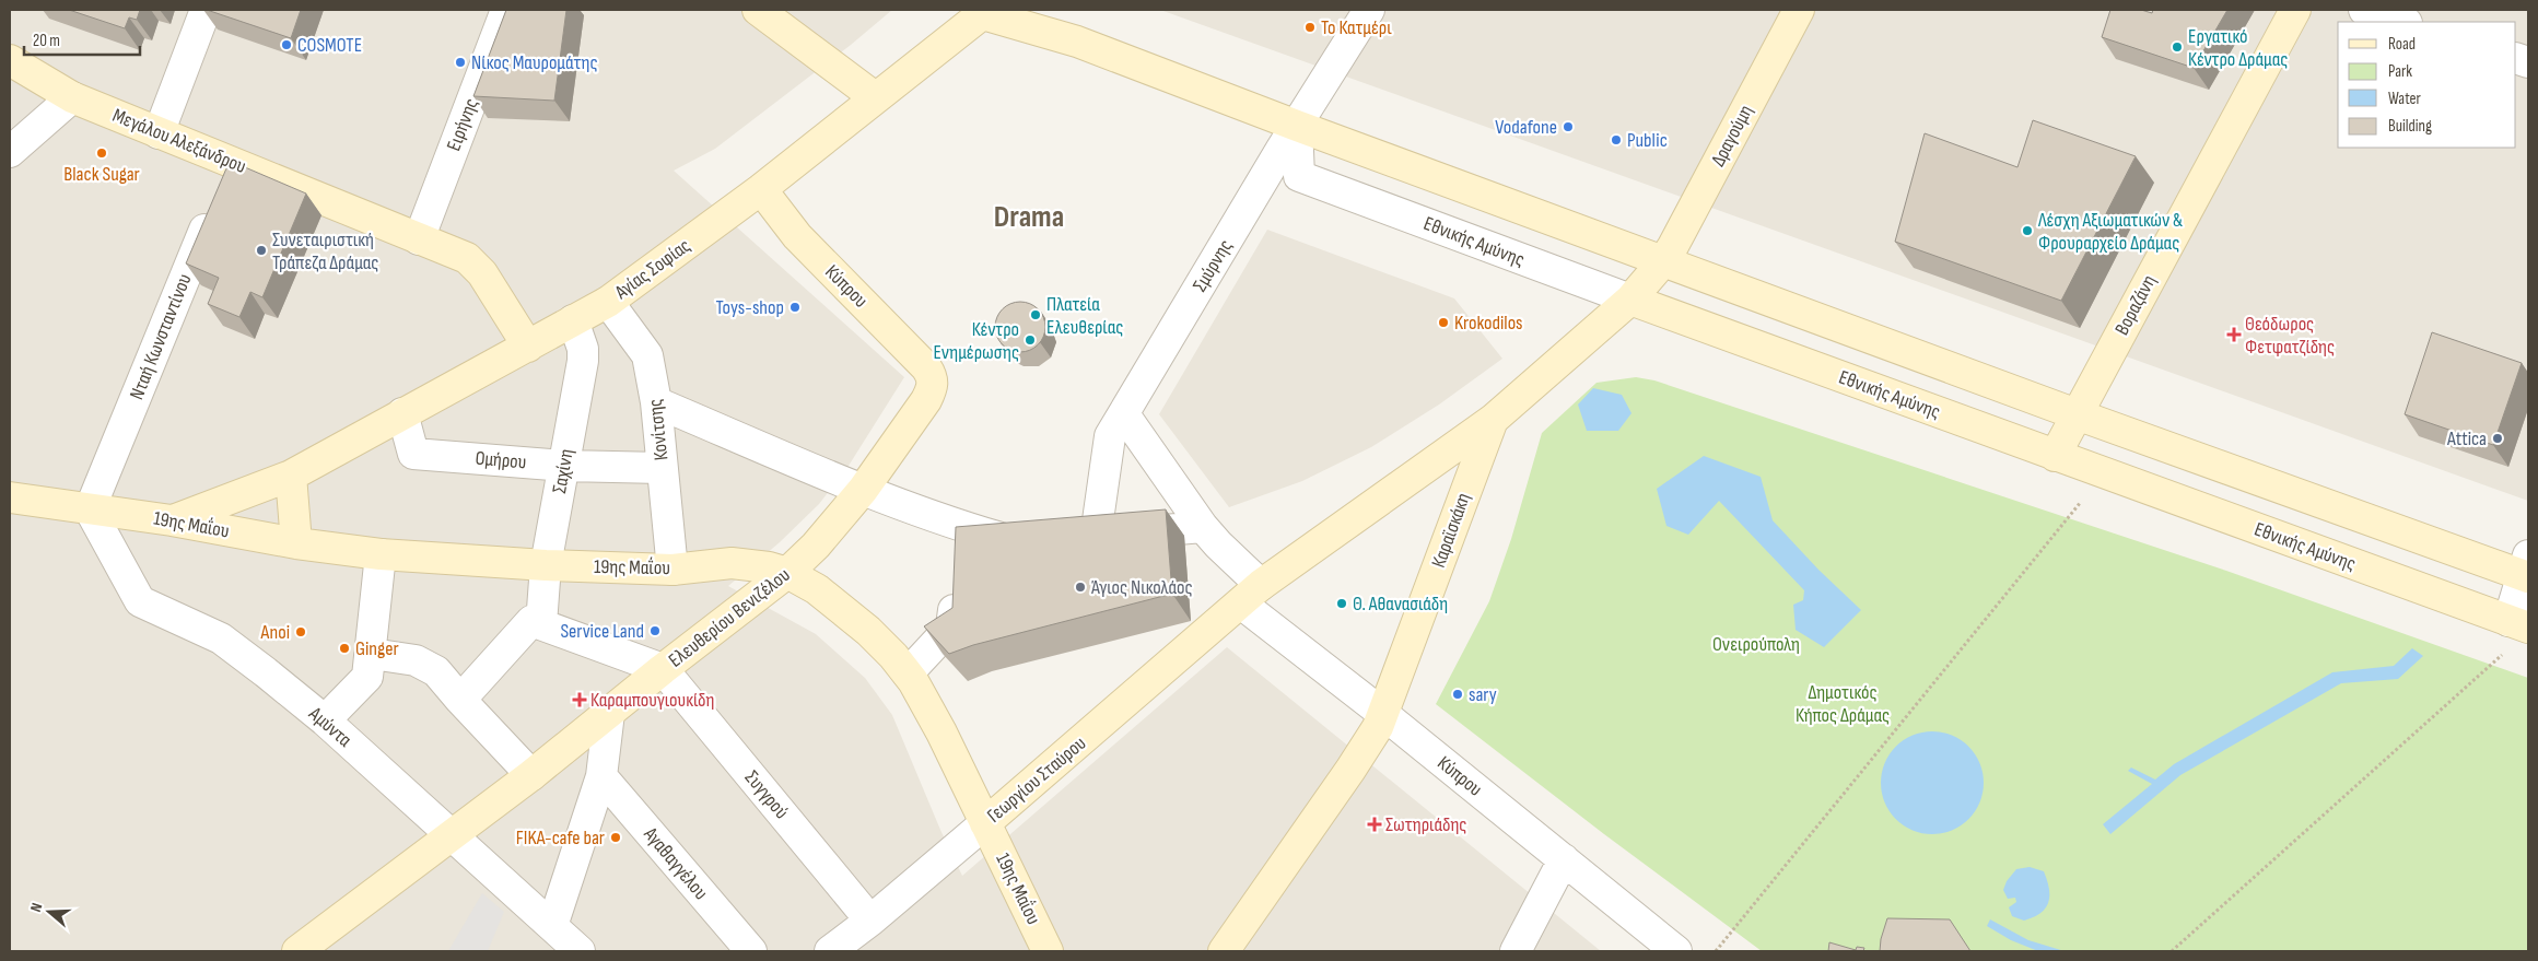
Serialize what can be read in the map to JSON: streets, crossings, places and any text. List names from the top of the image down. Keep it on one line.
{"streets":{"main road":["Δραγούμη","Μεγάλου Αλεξάνδρου","Εθνικής Αμύνης","Αγίας Σοφίας","Κύπρου","Βοραζάνη","19ης Μαΐου","Καραϊσκάκη","Ελευθερίου Βενιζέλου","Γεωργίου Σταύρου"],"street":["Ειρήνης","Σμύρνης","Νταή Κωνσταντίνου","Κονίτσης","Ομήρου","Σαχίνη","Αμύντα","Συγγρού","Αγαθαγγέλου"]},"crossings":[["Ειρήνης","Μεγάλου Αλεξάνδρου"],["Δραγούμη","Καραϊσκάκη"],["Μεγάλου Αλεξάνδρου","Αγίας Σοφίας"],["Μεγάλου Αλεξάνδρου","Νταή Κωνσταντίνου"],["Εθνικής Αμύνης","Σμύρνης"],["Εθνικής Αμύνης","Βοραζάνη"],["Εθνικής Αμύνης","Καραϊσκάκη"],["Σμύρνης","Κύπρου"],["Αγίας Σοφίας","Κύπρου"],["Αγίας Σοφίας","Κονίτσης"],["Αγίας Σοφίας","Ομήρου"],["Αγίας Σοφίας","Σαχίνη"],["Αγίας Σοφίας","19ης Μαΐου"],["Κύπρου","Καραϊσκάκη"],["Κύπρου","Ελευθερίου Βενιζέλου"],["Κύπρου","Γεωργίου Σταύρου"],["Νταή Κωνσταντίνου","19ης Μαΐου"],["Νταή Κωνσταντίνου","Αμύντα"],["Κονίτσης","Ομήρου"],["Κονίτσης","19ης Μαΐου"],["Ομήρου","Σαχίνη"],["Σαχίνη","19ης Μαΐου"],["19ης Μαΐου","Ελευθερίου Βενιζέλου"],["19ης Μαΐου","Αμύντα"],["19ης Μαΐου","Γεωργίου Σταύρου"],["Ελευθερίου Βενιζέλου","Αμύντα"],["Ελευθερίου Βενιζέλου","Συγγρού"],["Γεωργίου Σταύρου","Συγγρού"]],"districts":["Drama"],"parks":["Ονειρούπολη","Δημοτικός Κήπος Δράμας"],"places":{"other":["Το Κατμέρι","COSMOTE","Εργατικό Κέντρο Δράμας","Νίκος Μαυρομάτης","Vodafone","Public","Black Sugar","Λέσχη Αξιωματικών & Φρουραρχείο Δράμας","Συνεταιριστική Τράπεζα Δράμας","Toys-shop","Πλατεία Ελευθερίας","Krokodilos","Κέντρο Ενημέρωσης","Attica","Άγιος Νικολάος","Θ. Αθανασιάδη","Service Land","Anoi","Ginger","sary","FIKA-cafe bar"],"health":["Θεόδωρος Φετφατζίδης","Καραμπουγιουκίδη","Σωτηριάδης"]},"legend":["Road","Park","Water","Building"],"scale_bar":"20 m","north":"left"}
